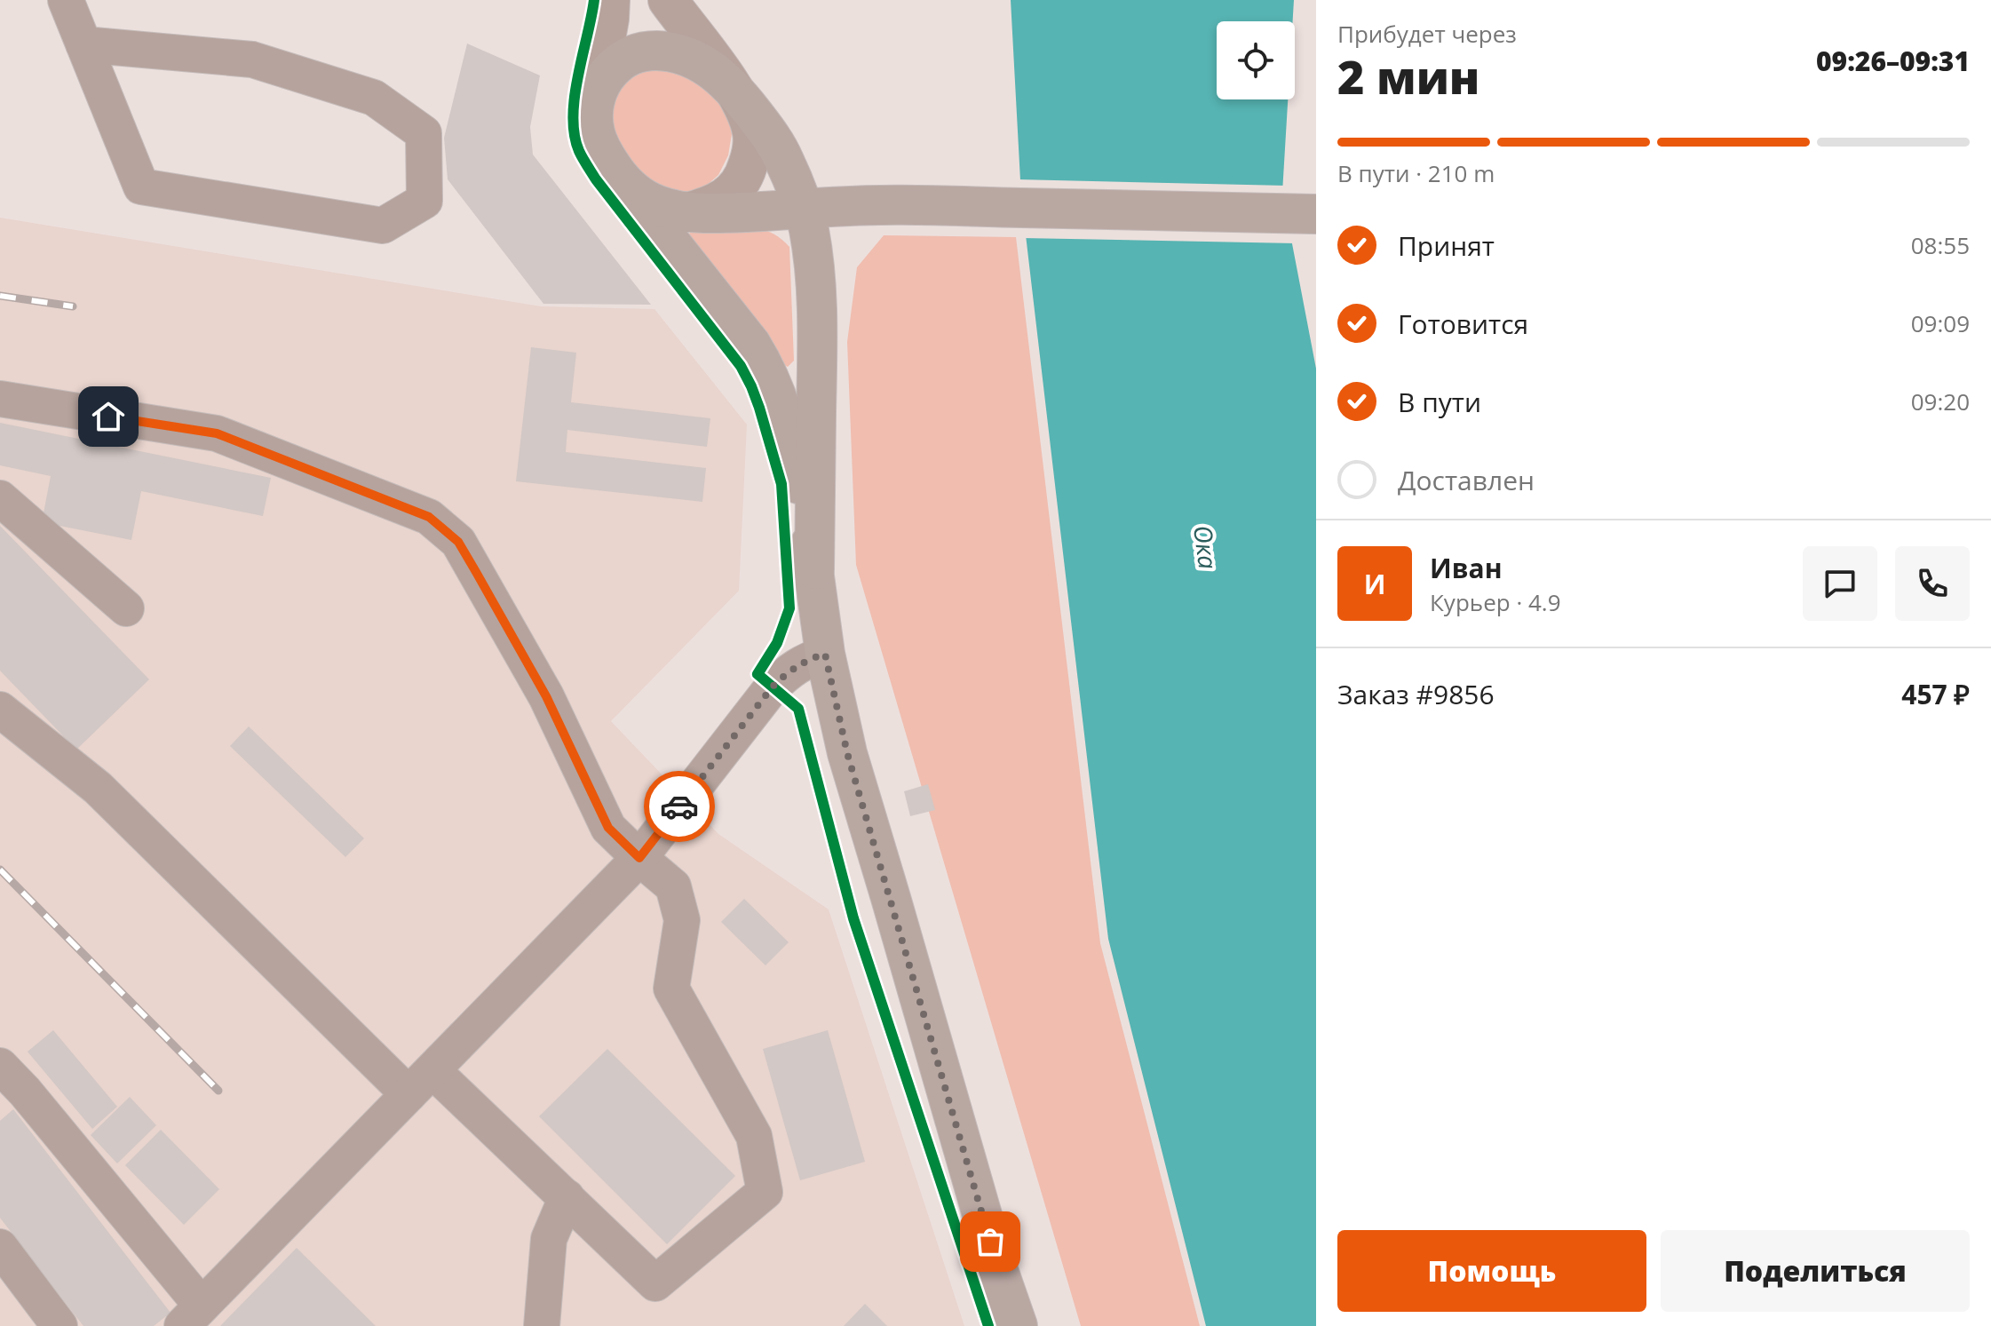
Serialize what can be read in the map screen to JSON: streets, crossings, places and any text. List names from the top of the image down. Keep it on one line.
{"water":["Ока"],"page":{"heading":["2 мин","Прибудет через","09:26–09:31"],"panel":["Иван","Курьер · 4.9","Заказ #9856","457 ₽"],"bar":"В пути · 210 m","list":[["Принят","08:55"],["Готовится","09:09"],["В пути","09:20"],"Доставлен"],"round":"И","buttons":["Помощь","Поделиться"]}}
